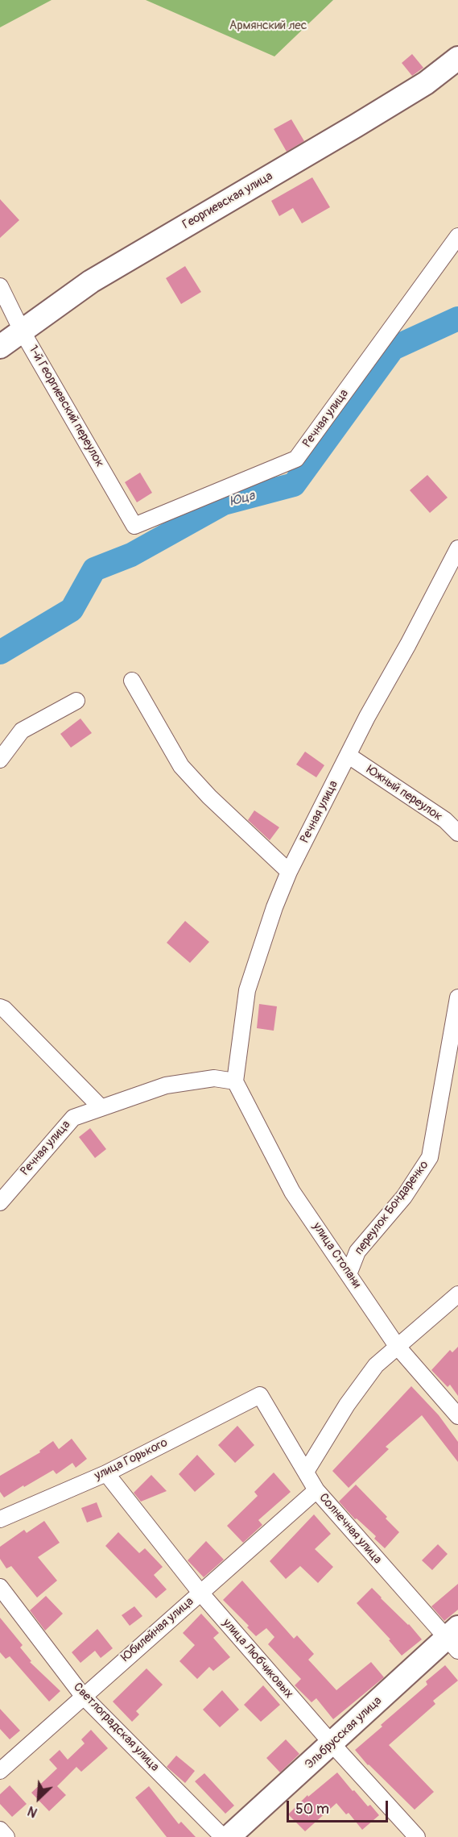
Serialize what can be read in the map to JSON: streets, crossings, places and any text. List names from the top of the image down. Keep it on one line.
{"streets":{"main road":["Георгиевская улица","Эльбрусская улица"],"street":["1-й Георгиевский переулок","Речная улица","Южный переулок","переулок Бондаренко","улица Стопани","улица Горького","Солнечная улица","Юбилейная улица","улица Любчиковых","Светлоградская улица"]},"crossings":[["Георгиевская улица","1-й Георгиевский переулок"],["1-й Георгиевский переулок","Речная улица"],["Речная улица","Южный переулок"],["Речная улица","улица Стопани"],["переулок Бондаренко","улица Стопани"],["улица Горького","Солнечная улица"],["улица Горького","улица Любчиковых"],["Солнечная улица","Юбилейная улица"],["Солнечная улица","Эльбрусская улица"],["Юбилейная улица","улица Любчиковых"],["Юбилейная улица","Светлоградская улица"],["улица Любчиковых","Эльбрусская улица"]],"water":["Юца"],"parks":["Армянский лес"],"scale_bar":"50 m","north":"bottom left"}
